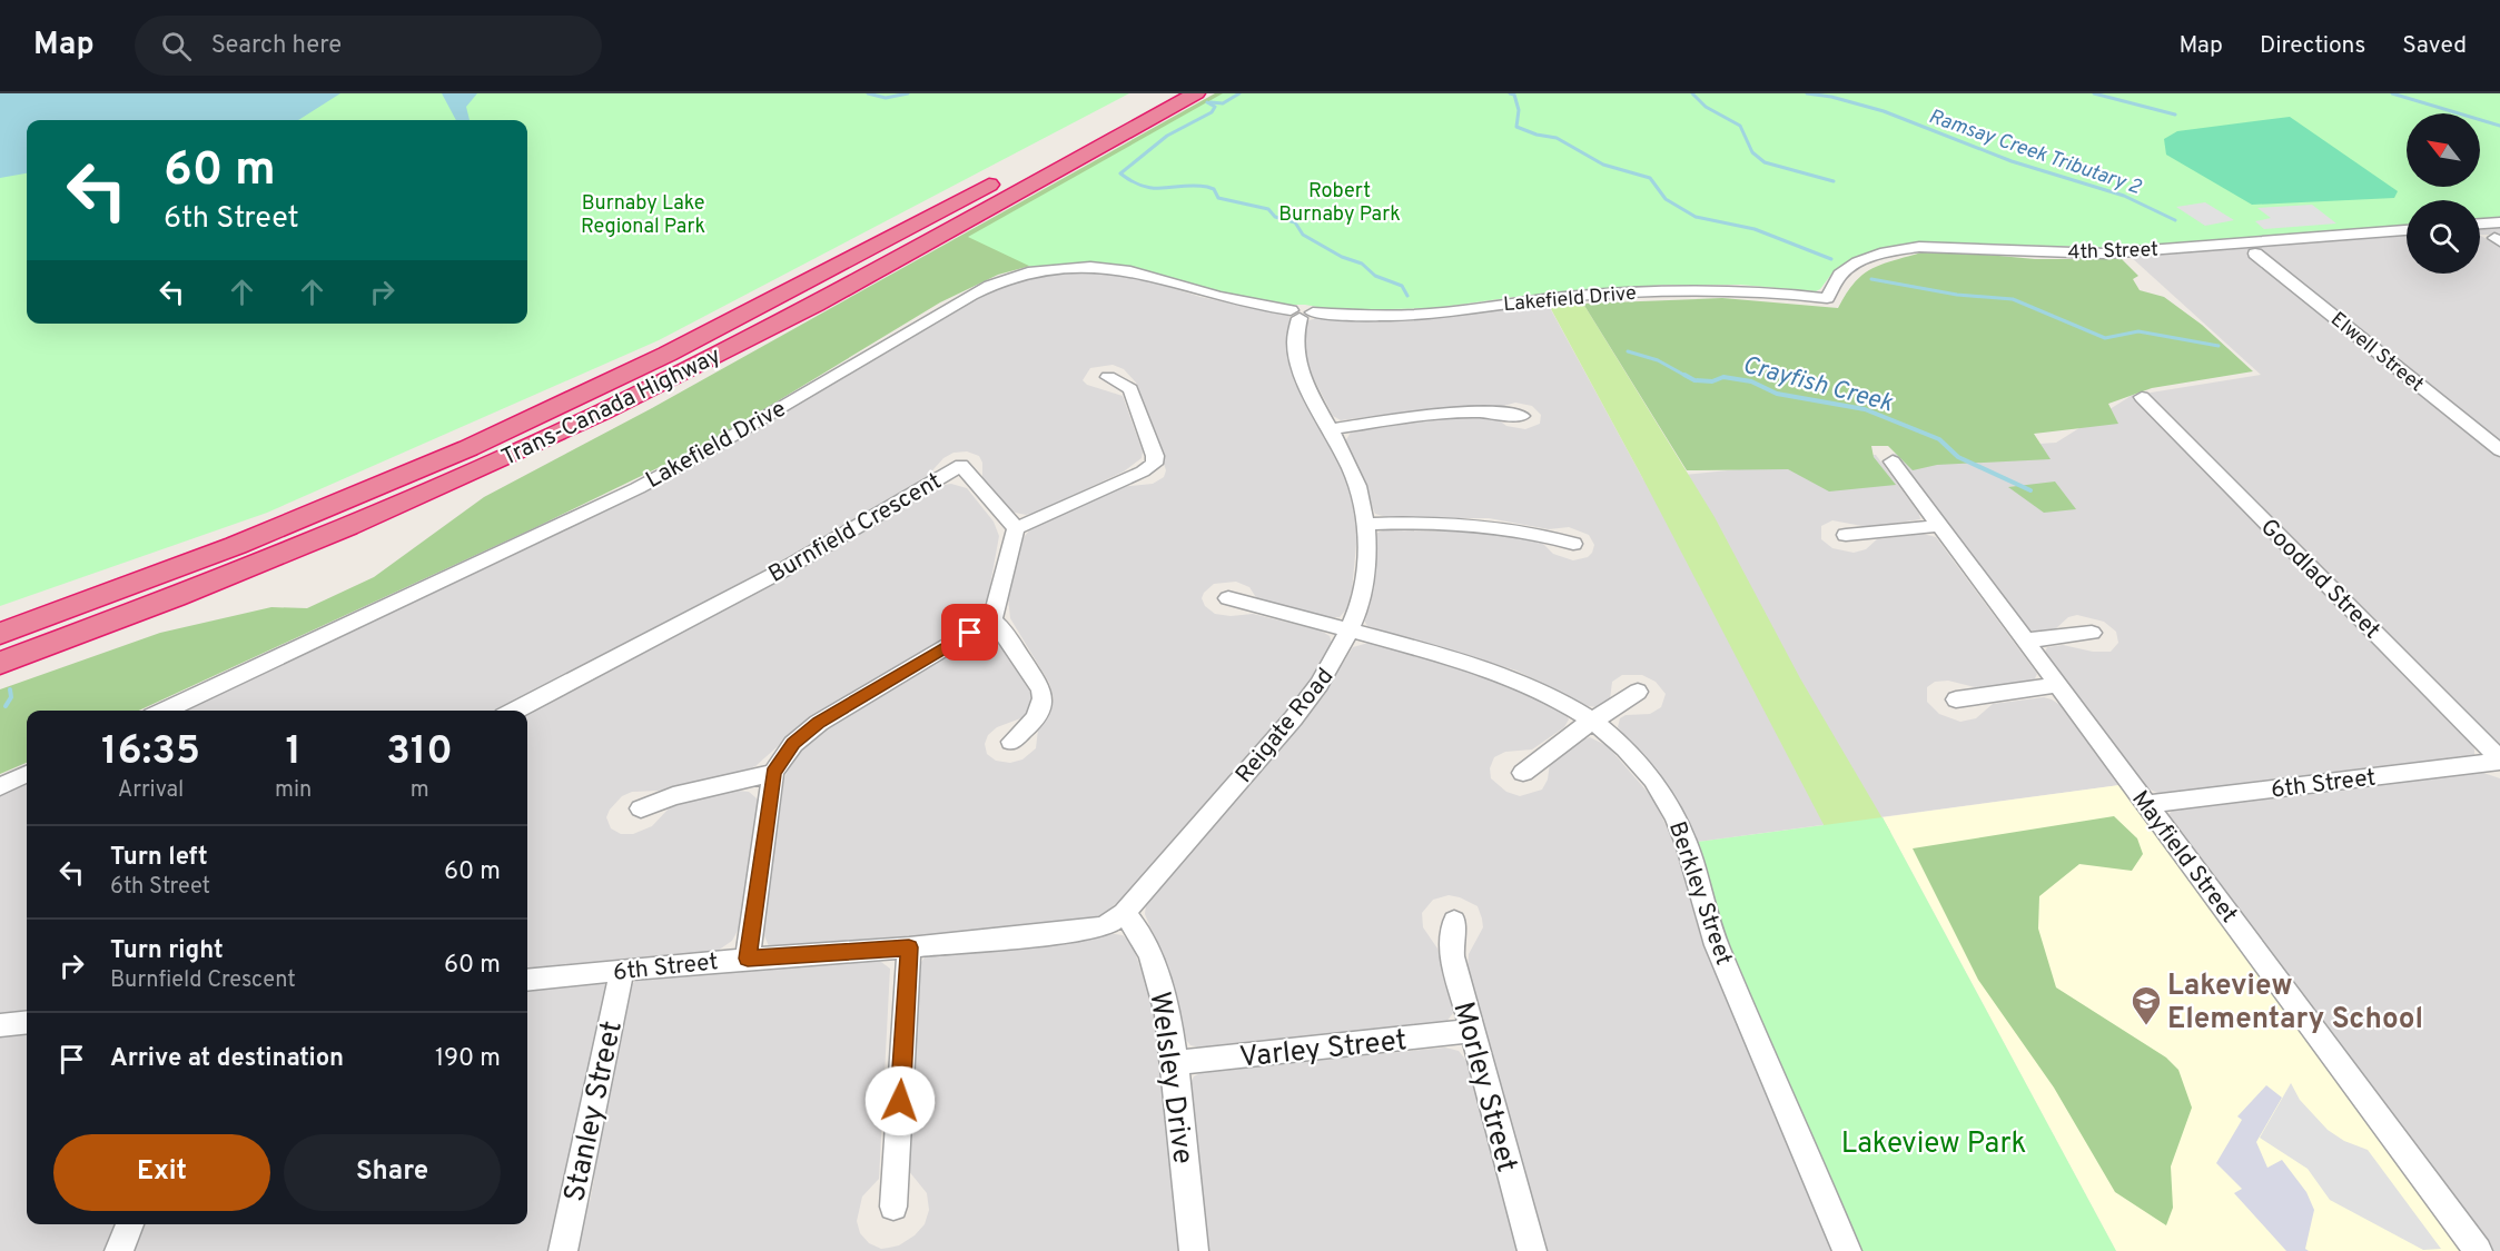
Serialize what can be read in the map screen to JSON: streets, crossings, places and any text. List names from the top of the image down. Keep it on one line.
{"streets":{"highway":["Trans-Canada Highway"],"street":["4th Street","Lakefield Drive","Elwell Street","Burnfield Crescent","Goodlad Street","Reigate Road","6th Street","Mayfield Street","Berkley Street","Varley Street","Welsley Drive","Morley Street","Stanley Street"]},"crossings":[["4th Street","Lakefield Drive"],["Lakefield Drive","Reigate Road"],["Goodlad Street","6th Street"],["Reigate Road","6th Street"],["Reigate Road","Berkley Street"],["Reigate Road","Welsley Drive"],["6th Street","Mayfield Street"],["6th Street","Welsley Drive"],["6th Street","Stanley Street"],["Varley Street","Welsley Drive"],["Varley Street","Morley Street"]],"water":["Ramsay Creek Tributary 2","Crayfish Creek"],"parks":["Robert Burnaby Park","Burnaby Lake Regional Park","Lakeview Park"],"places":{"school or university":["Lakeview Elementary School"]},"north":"top left","page":{"header":"Map","search":"Search here","nav":["Map","Directions","Saved"],"turn":["60 m","6th Street"],"eta":["16:35","Arrival","1","min","310","m"],"list":[{"name":"Turn left","note":"6th Street","value":"60 m"},{"name":"Turn right","note":"Burnfield Crescent","value":"60 m"},{"name":"Arrive at destination","value":"190 m"}],"buttons":["Exit","Share"]}}
